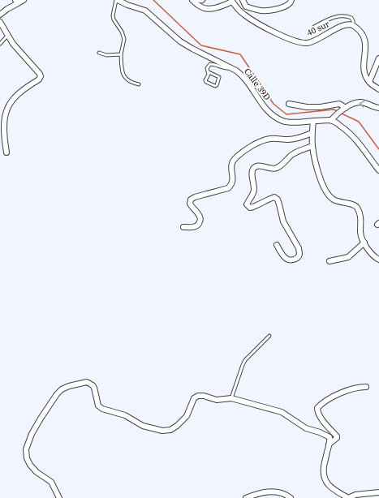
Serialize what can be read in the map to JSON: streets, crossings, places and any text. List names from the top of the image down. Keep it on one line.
{"streets":{"street":["40 sur","Calle 39D"]}}
